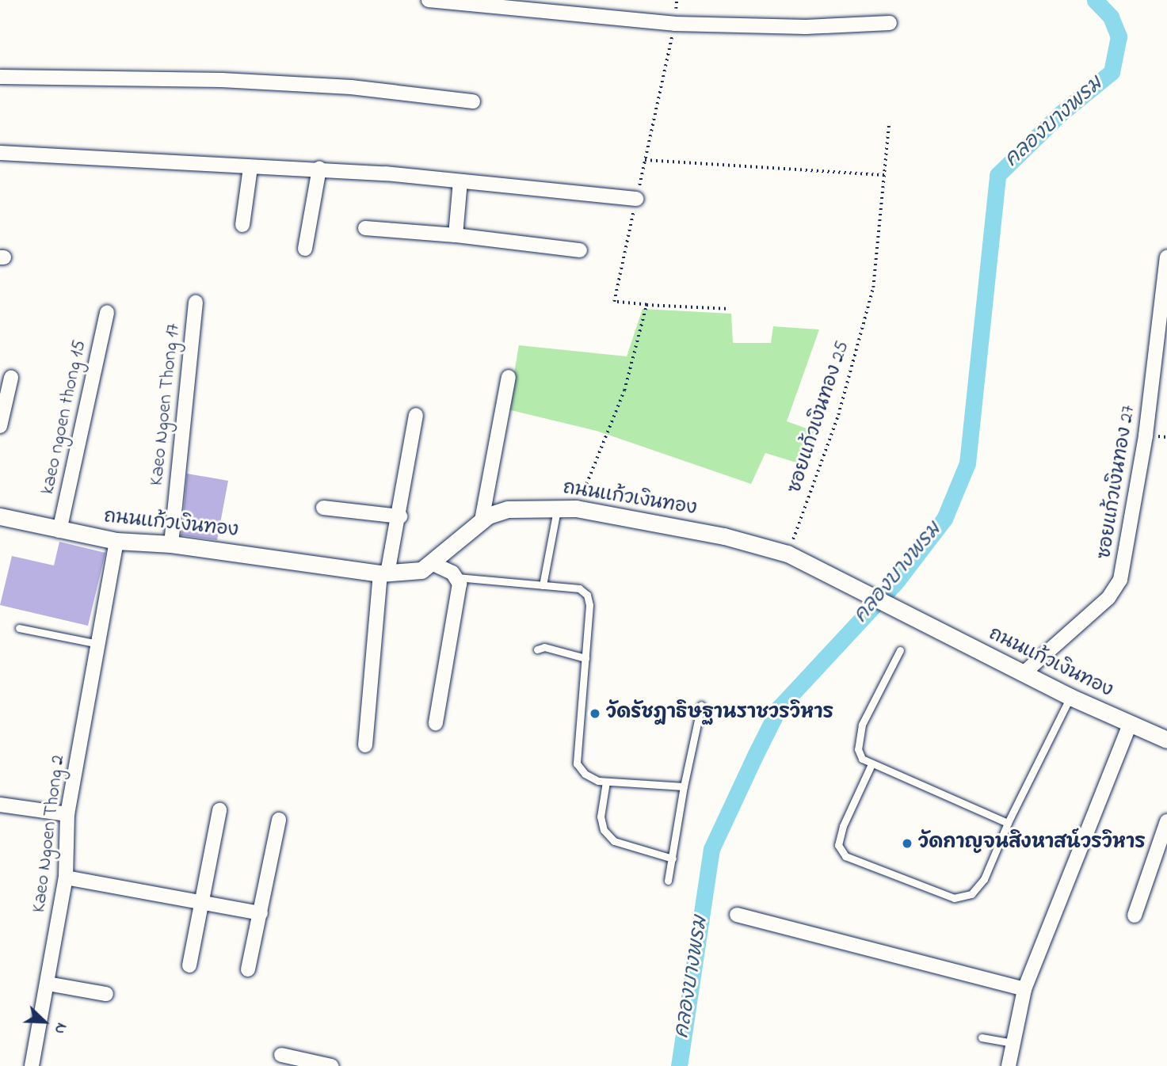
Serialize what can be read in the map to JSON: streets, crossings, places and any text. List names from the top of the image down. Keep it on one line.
{"streets":{"street":["Kaeo Ngoen Thong 17","kaeo ngoen thong 15","ซอยแก้วเงินทอง 27","ถนนแก้วเงินทอง","Kaeo Ngoen Thong 2"],"path":["ซอยแก้วเงินทอง 25"]},"crossings":[["Kaeo Ngoen Thong 17","ถนนแก้วเงินทอง"],["kaeo ngoen thong 15","ถนนแก้วเงินทอง"],["ซอยแก้วเงินทอง 25","ถนนแก้วเงินทอง"],["ซอยแก้วเงินทอง 27","ถนนแก้วเงินทอง"],["ถนนแก้วเงินทอง","Kaeo Ngoen Thong 2"]],"water":["คลองบางพรม"],"places":["วัดรัชฎาธิษฐานราชวรวิหาร","วัดกาญจนสิงหาสน์วรวิหาร"],"north":"bottom right"}
